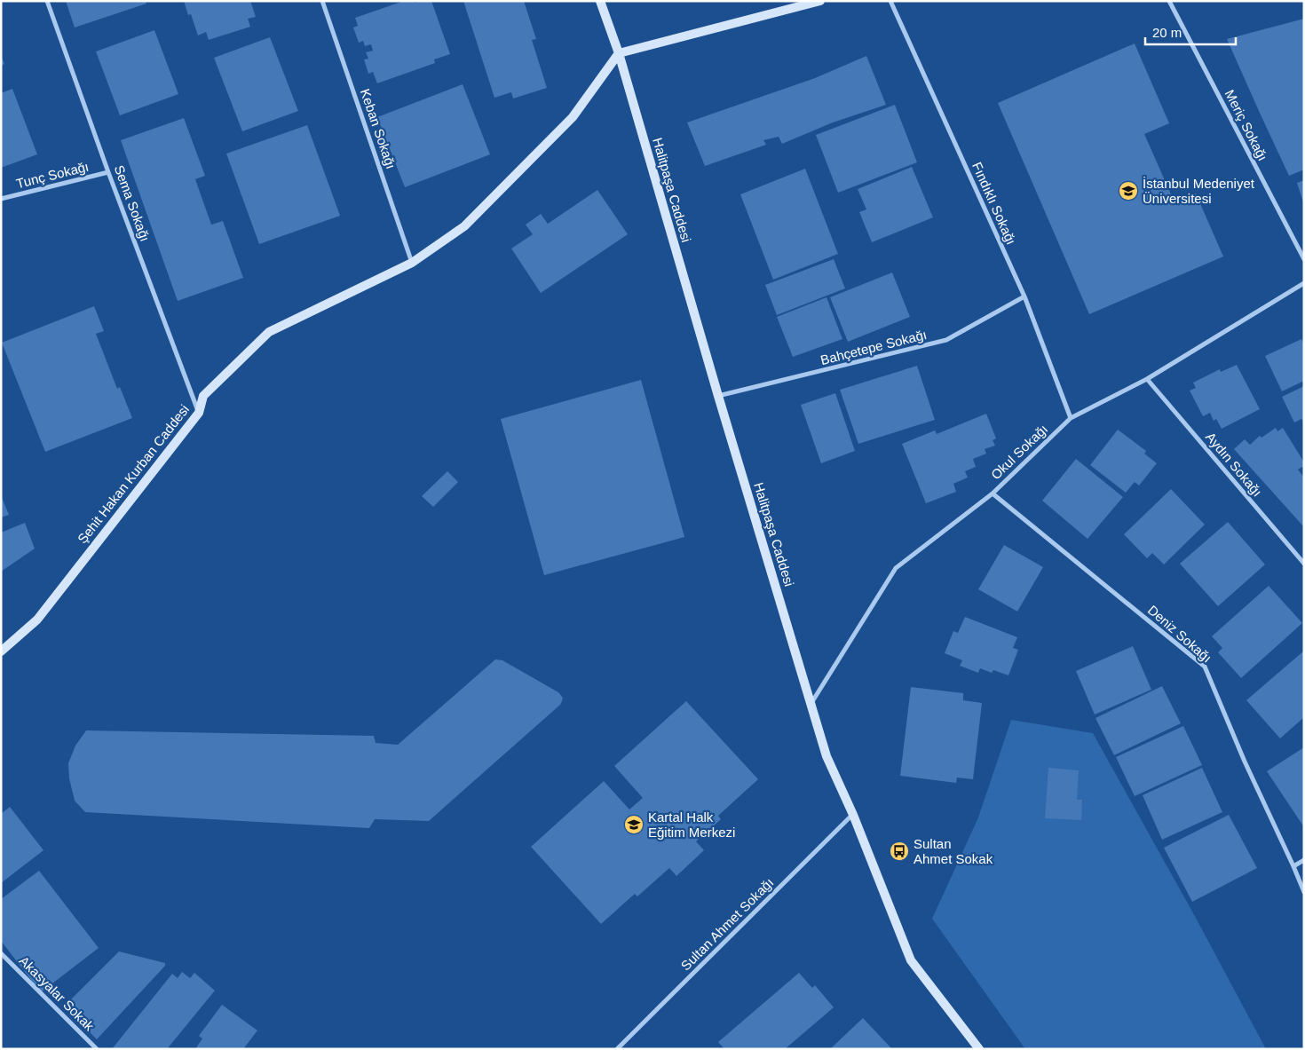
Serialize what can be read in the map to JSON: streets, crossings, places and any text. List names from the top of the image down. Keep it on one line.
{"streets":{"street":["Meriç Sokağı","Keban Sokağı","Tunç Sokağı","Halitpaşa Caddesi","Sema Sokağı","Fındıklı Sokağı","Bahçetepe Sokağı","Okul Sokağı","Aydın Sokağı","Şehit Hakan Kurban Caddesi","Deniz Sokağı","Sultan Ahmet Sokağı","Akasyalar Sokak"]},"crossings":[["Keban Sokağı","Şehit Hakan Kurban Caddesi"],["Tunç Sokağı","Sema Sokağı"],["Halitpaşa Caddesi","Bahçetepe Sokağı"],["Halitpaşa Caddesi","Okul Sokağı"],["Halitpaşa Caddesi","Şehit Hakan Kurban Caddesi"],["Halitpaşa Caddesi","Sultan Ahmet Sokağı"],["Sema Sokağı","Şehit Hakan Kurban Caddesi"],["Fındıklı Sokağı","Bahçetepe Sokağı"],["Fındıklı Sokağı","Okul Sokağı"],["Okul Sokağı","Aydın Sokağı"],["Okul Sokağı","Deniz Sokağı"]],"places":{"school or university":["İstanbul Medeniyet Üniversitesi","Kartal Halk Eğitim Merkezi"],"bus stop":["Sultan Ahmet Sokak"]},"scale_bar":"20 m"}
